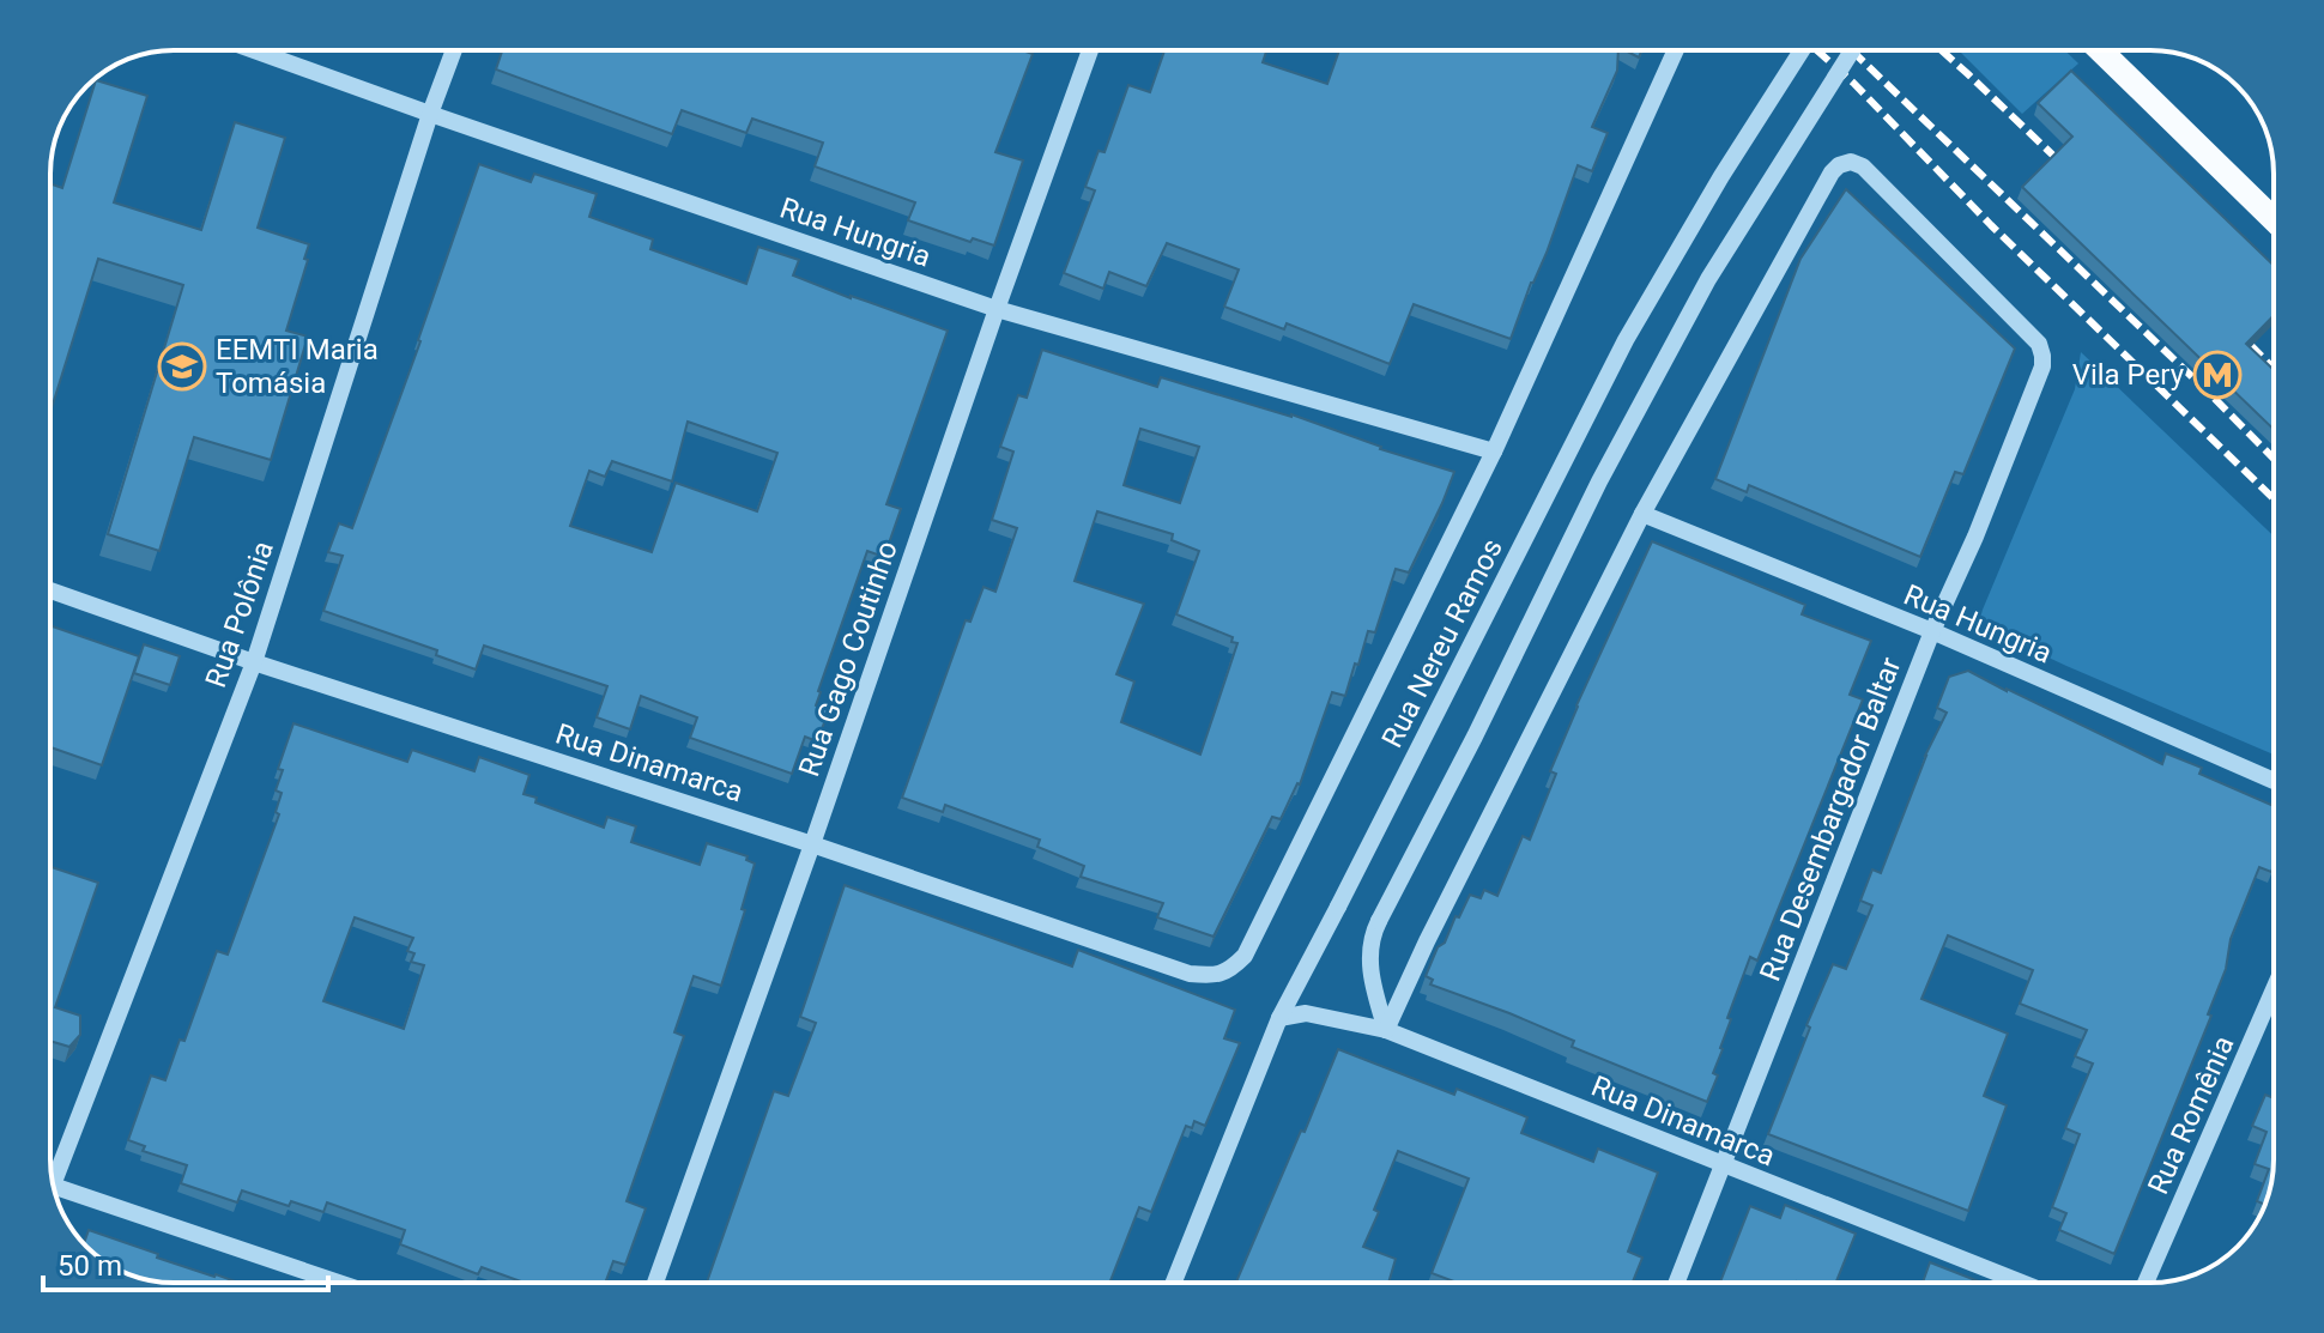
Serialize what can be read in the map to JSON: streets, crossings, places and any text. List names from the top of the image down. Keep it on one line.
{"streets":{"street":["Rua Hungria","Rua Polônia","Rua Nereu Ramos","Rua Gago Coutinho","Rua Dinamarca","Rua Desembargador Baltar","Rua Romênia"]},"crossings":[["Rua Hungria","Rua Polônia"],["Rua Hungria","Rua Nereu Ramos"],["Rua Hungria","Rua Gago Coutinho"],["Rua Hungria","Rua Desembargador Baltar"],["Rua Polônia","Rua Dinamarca"],["Rua Nereu Ramos","Rua Dinamarca"],["Rua Gago Coutinho","Rua Dinamarca"],["Rua Dinamarca","Rua Desembargador Baltar"]],"places":{"school or university":["EEMTI Maria Tomásia"],"metro station":["Vila Pery"]},"scale_bar":"50 m"}
